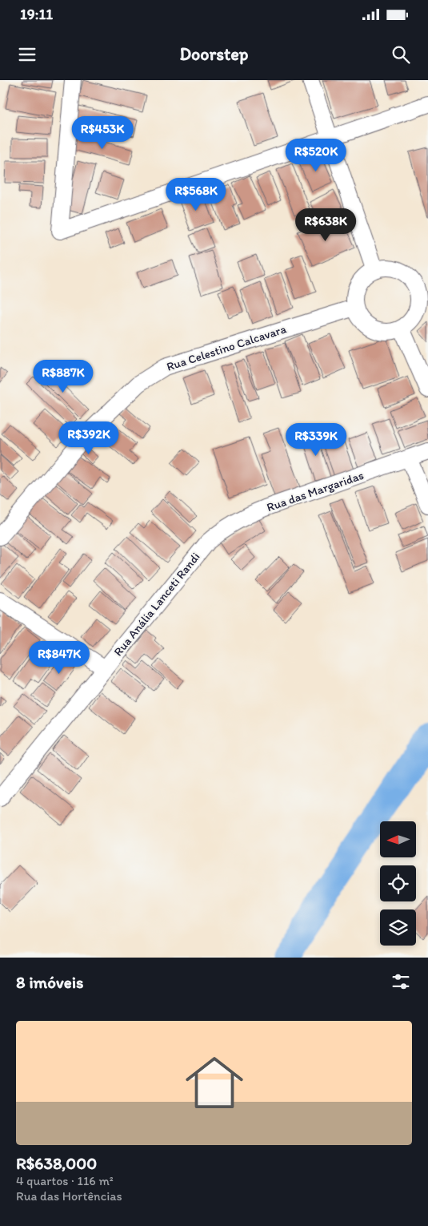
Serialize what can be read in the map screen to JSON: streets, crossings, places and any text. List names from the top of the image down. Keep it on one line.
{"streets":{"street":["Rua Celestino Calcavara","Rua das Margaridas","Rua Anália Lanceti Randi"]},"crossings":[["Rua das Margaridas","Rua Anália Lanceti Randi"]],"north":"left","page":{"status":"19:11","header":"Doorstep","price":["R$453K","R$520K","R$568K","R$638K","R$887K","R$392K","R$339K","R$847K"],"heading":"8 imóveis","list":[{"name":"R$638,000","note":"4 quartos · 116 m² · Rua das Hortências"}]}}
